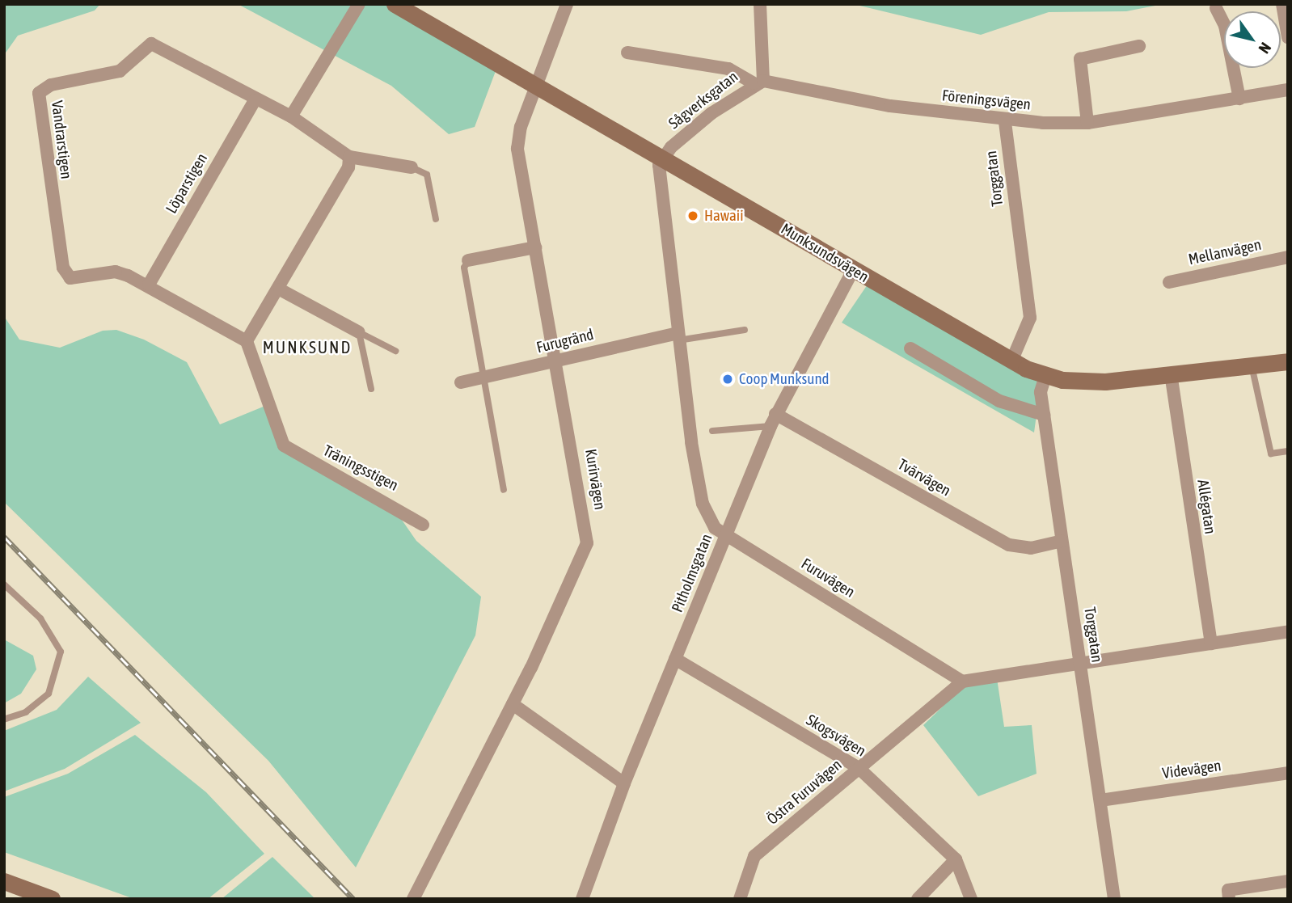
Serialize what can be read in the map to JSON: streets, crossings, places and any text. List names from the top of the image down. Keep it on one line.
{"streets":{"street":["Sågverksgatan","Föreningsvägen","Vandrarstigen","Torggatan","Löparstigen","Mellanvägen","Munksundsvägen","Furugränd","Träningsstigen","Tvärvägen","Kurirvägen","Allégatan","Pitholmsgatan","Furuvägen","Skogsvägen","Videvägen","Östra Furuvägen"]},"crossings":[["Sågverksgatan","Föreningsvägen"],["Sågverksgatan","Munksundsvägen"],["Sågverksgatan","Furuvägen"],["Föreningsvägen","Torggatan"],["Vandrarstigen","Löparstigen"],["Vandrarstigen","Träningsstigen"],["Torggatan","Munksundsvägen"],["Torggatan","Tvärvägen"],["Torggatan","Videvägen"],["Munksundsvägen","Kurirvägen"],["Munksundsvägen","Allégatan"],["Munksundsvägen","Pitholmsgatan"],["Munksundsvägen","Furuvägen"],["Furugränd","Kurirvägen"],["Furugränd","Furuvägen"],["Tvärvägen","Pitholmsgatan"],["Pitholmsgatan","Furuvägen"],["Pitholmsgatan","Skogsvägen"],["Furuvägen","Östra Furuvägen"],["Skogsvägen","Östra Furuvägen"]],"districts":["MUNKSUND"],"places":["Hawaii","Coop Munksund"],"north":"bottom right"}
